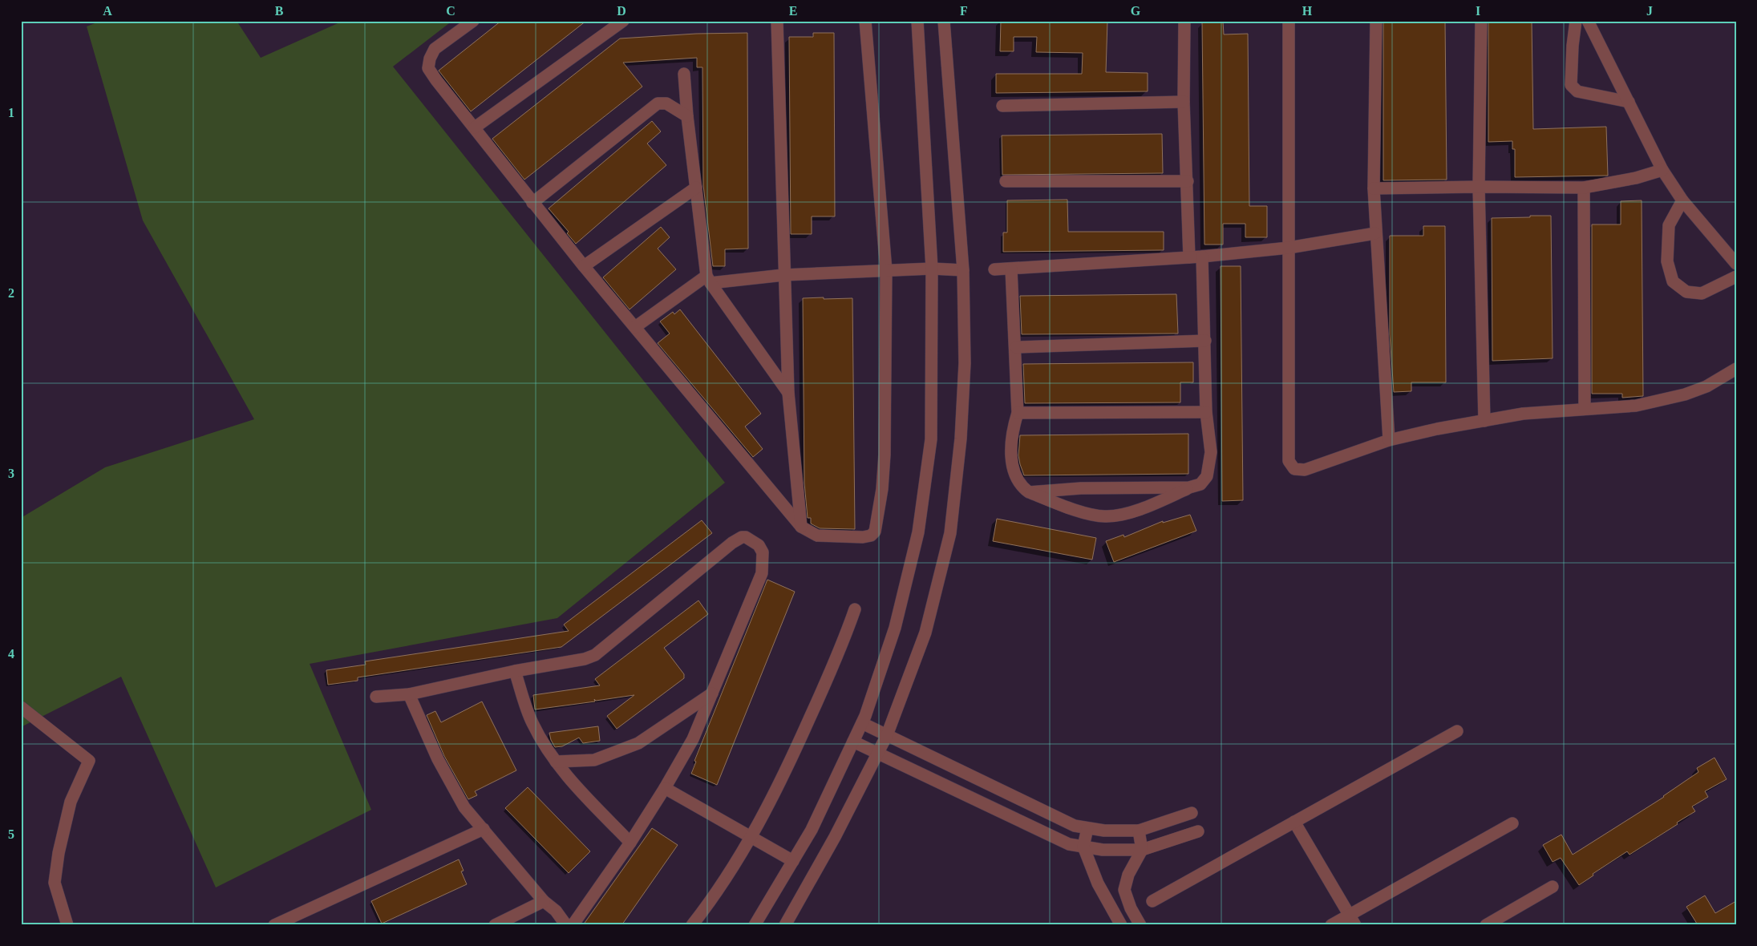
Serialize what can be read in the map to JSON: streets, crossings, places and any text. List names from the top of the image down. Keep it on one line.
{"grid":{"columns":["A","B","C","D","E","F","G","H","I","J"],"rows":["1","2","3","4","5"]}}
